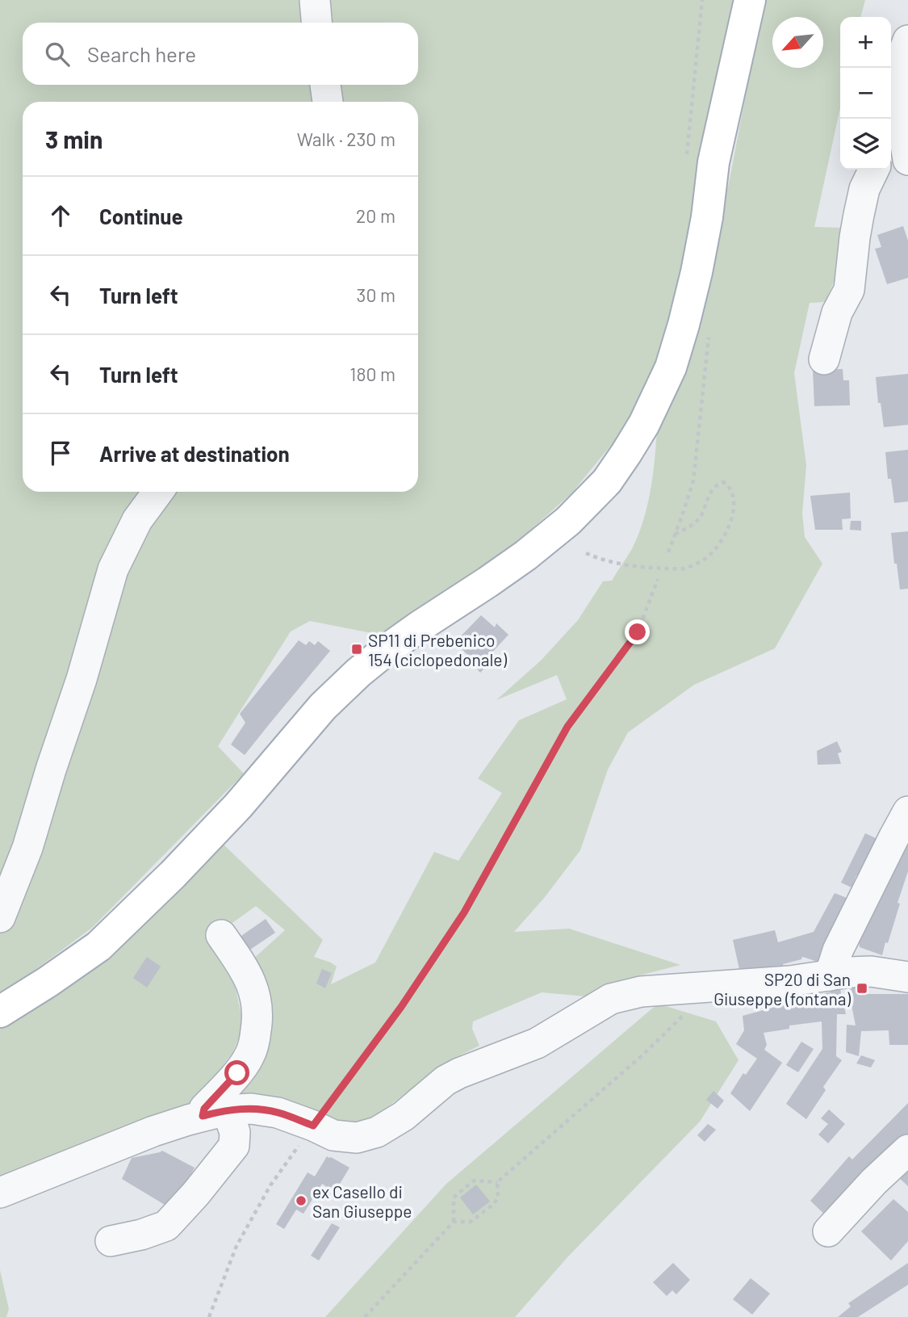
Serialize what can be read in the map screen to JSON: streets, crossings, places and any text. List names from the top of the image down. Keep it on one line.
{"places":{"transit":["SP11 di Prebenico 154 (ciclopedonale)","SP20 di San Giuseppe (fontana)"],"other":["ex Casello di San Giuseppe"]},"north":"bottom left","page":{"map_buttons":["+","−"],"search":"Search here","heading":["3 min","Walk · 230 m"],"list":[["Continue","20 m"],["Turn left","30 m"],["Turn left","180 m"],"Arrive at destination"]}}
